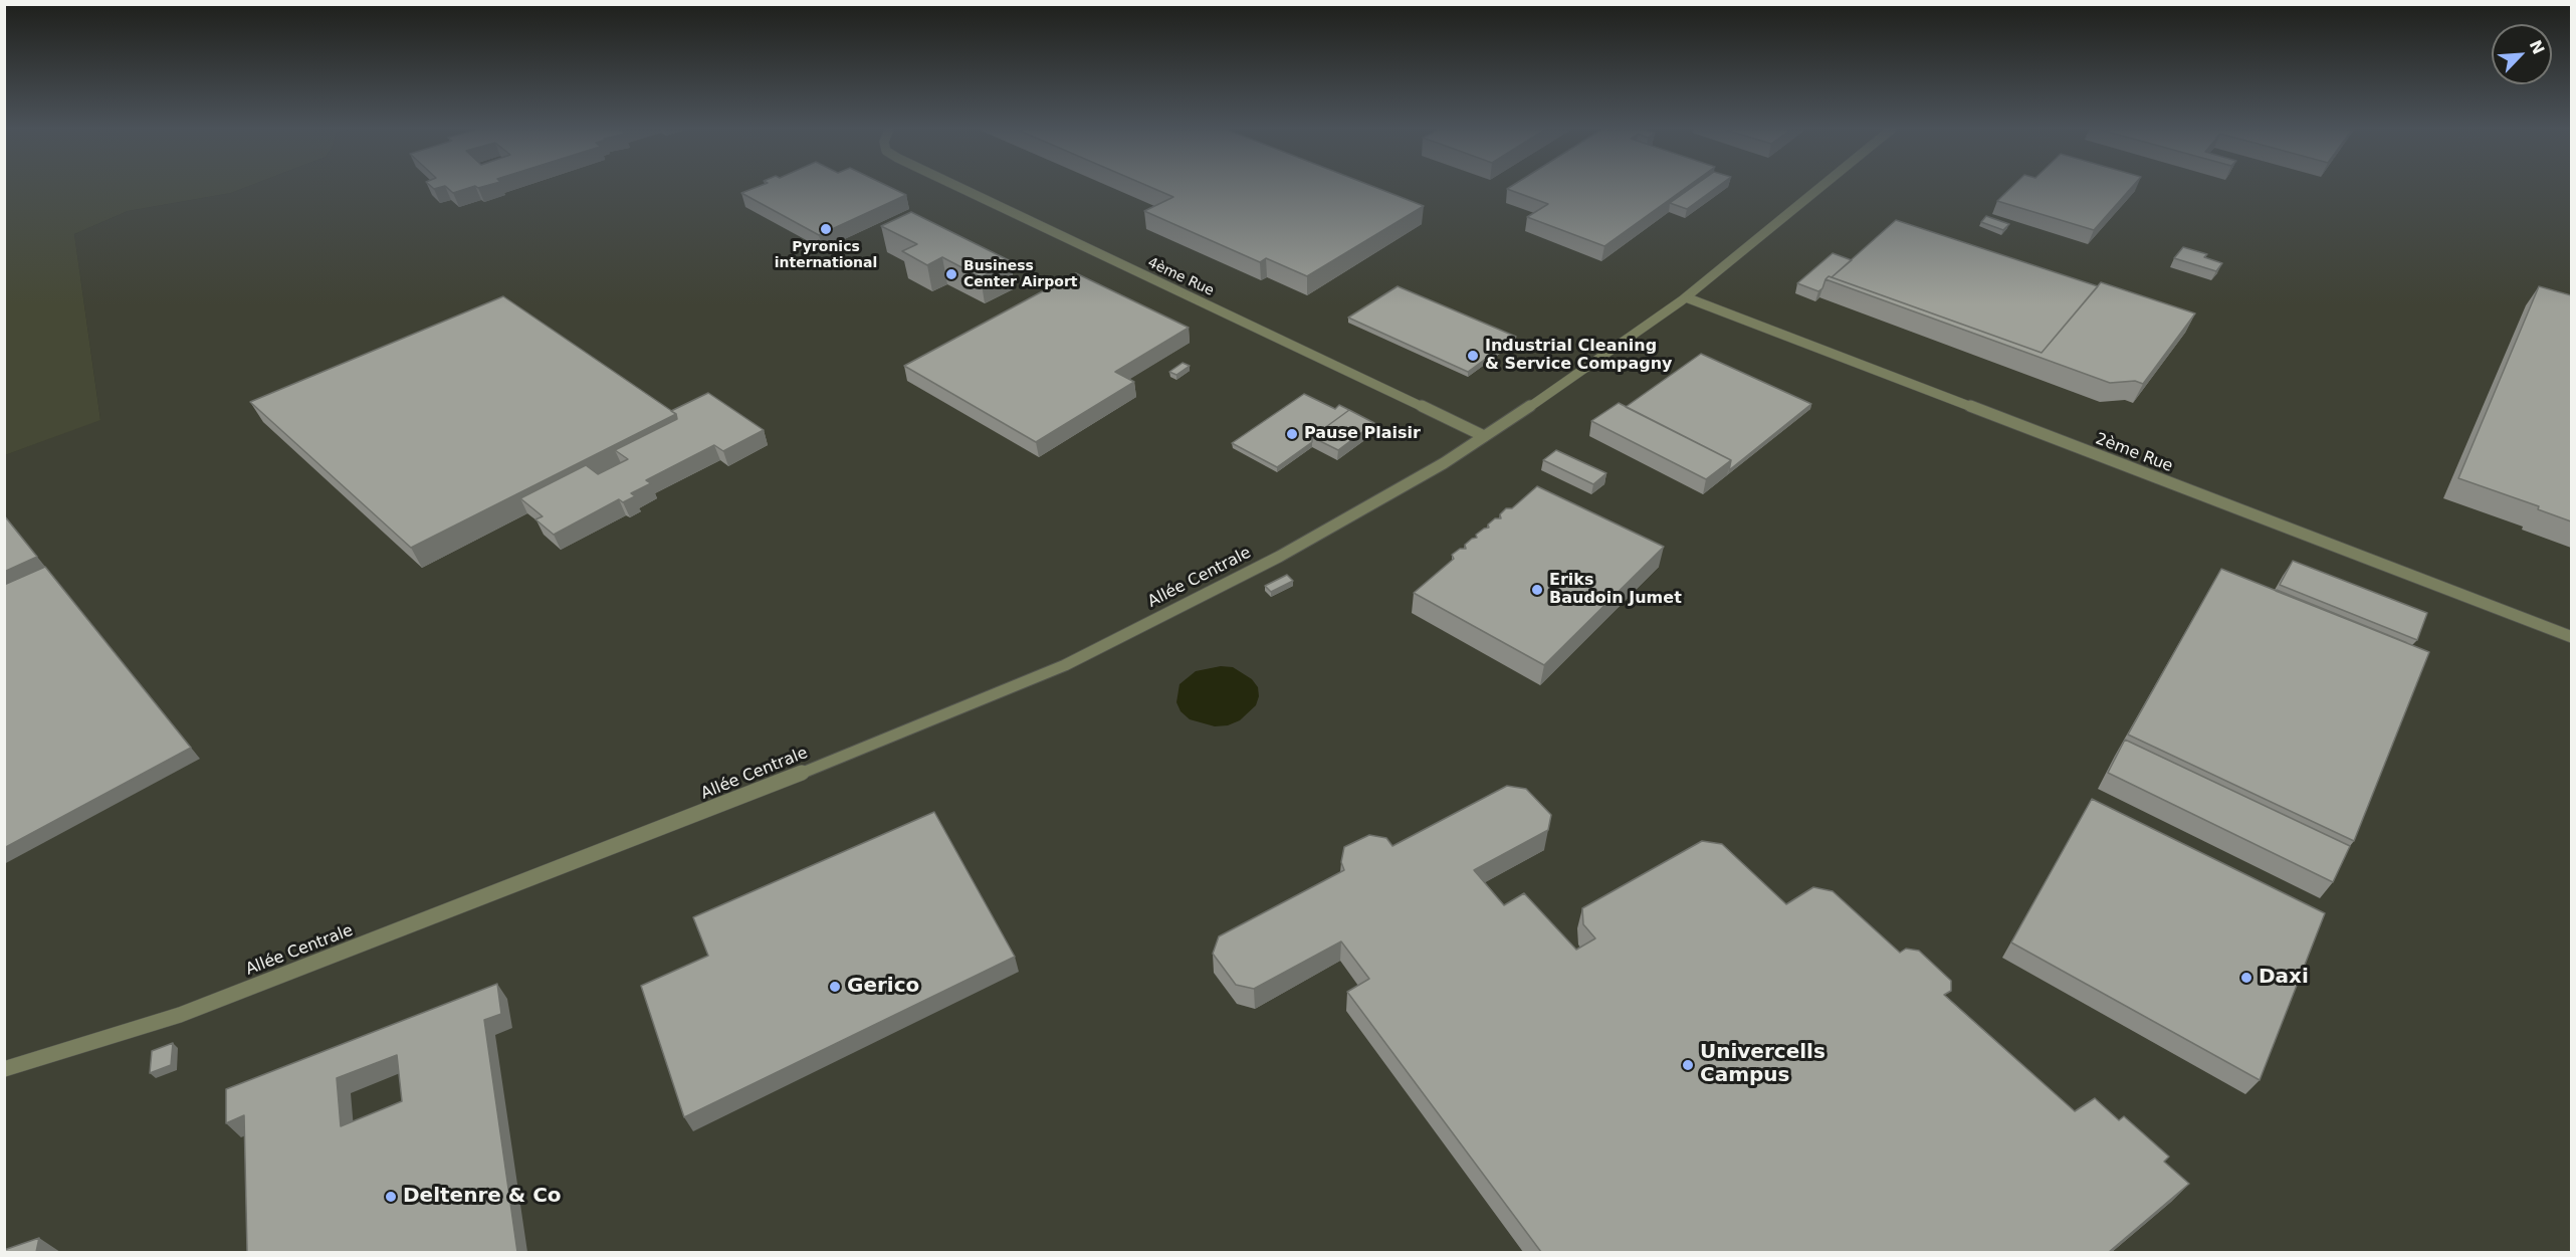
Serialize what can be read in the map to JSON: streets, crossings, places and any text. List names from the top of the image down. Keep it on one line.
{"streets":{"street":["4ème Rue","2ème Rue","Allée Centrale"]},"crossings":[["4ème Rue","Allée Centrale"],["2ème Rue","Allée Centrale"]],"places":["Pyronics international","Business Center Airport","Industrial Cleaning & Service Compagny","Pause Plaisir","Eriks Baudoin Jumet","Daxi","Gerico","Univercells Campus","Deltenre & Co"],"north":"top right"}
